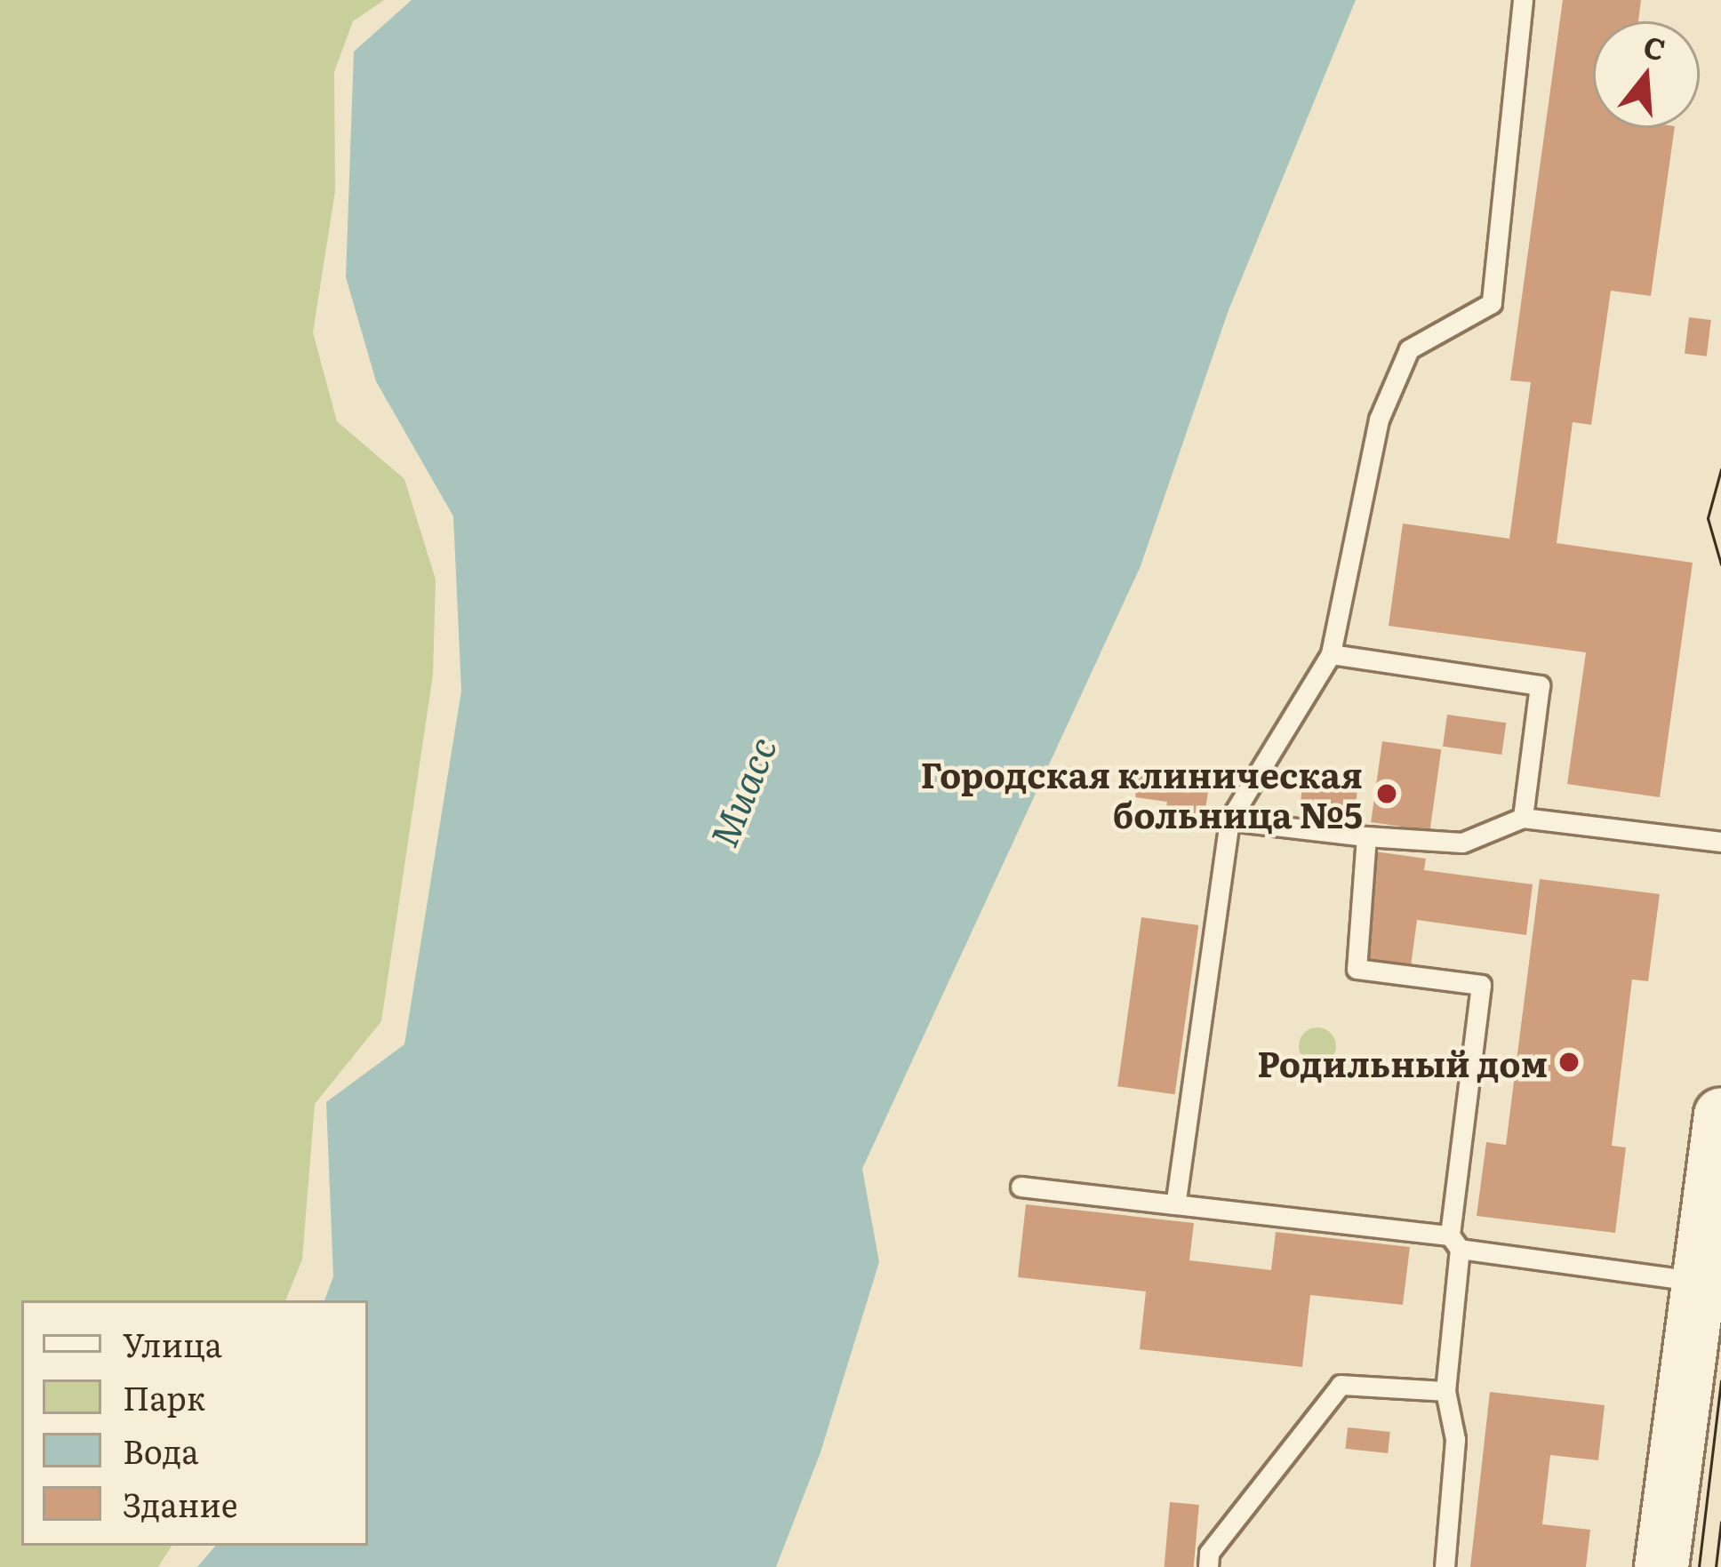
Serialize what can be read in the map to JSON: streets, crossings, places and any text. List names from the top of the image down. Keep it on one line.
{"water":["Миасс"],"places":["Городская клиническая больница №5","Родильный дом"],"legend":["Улица","Парк","Вода","Здание"],"north":"top"}
